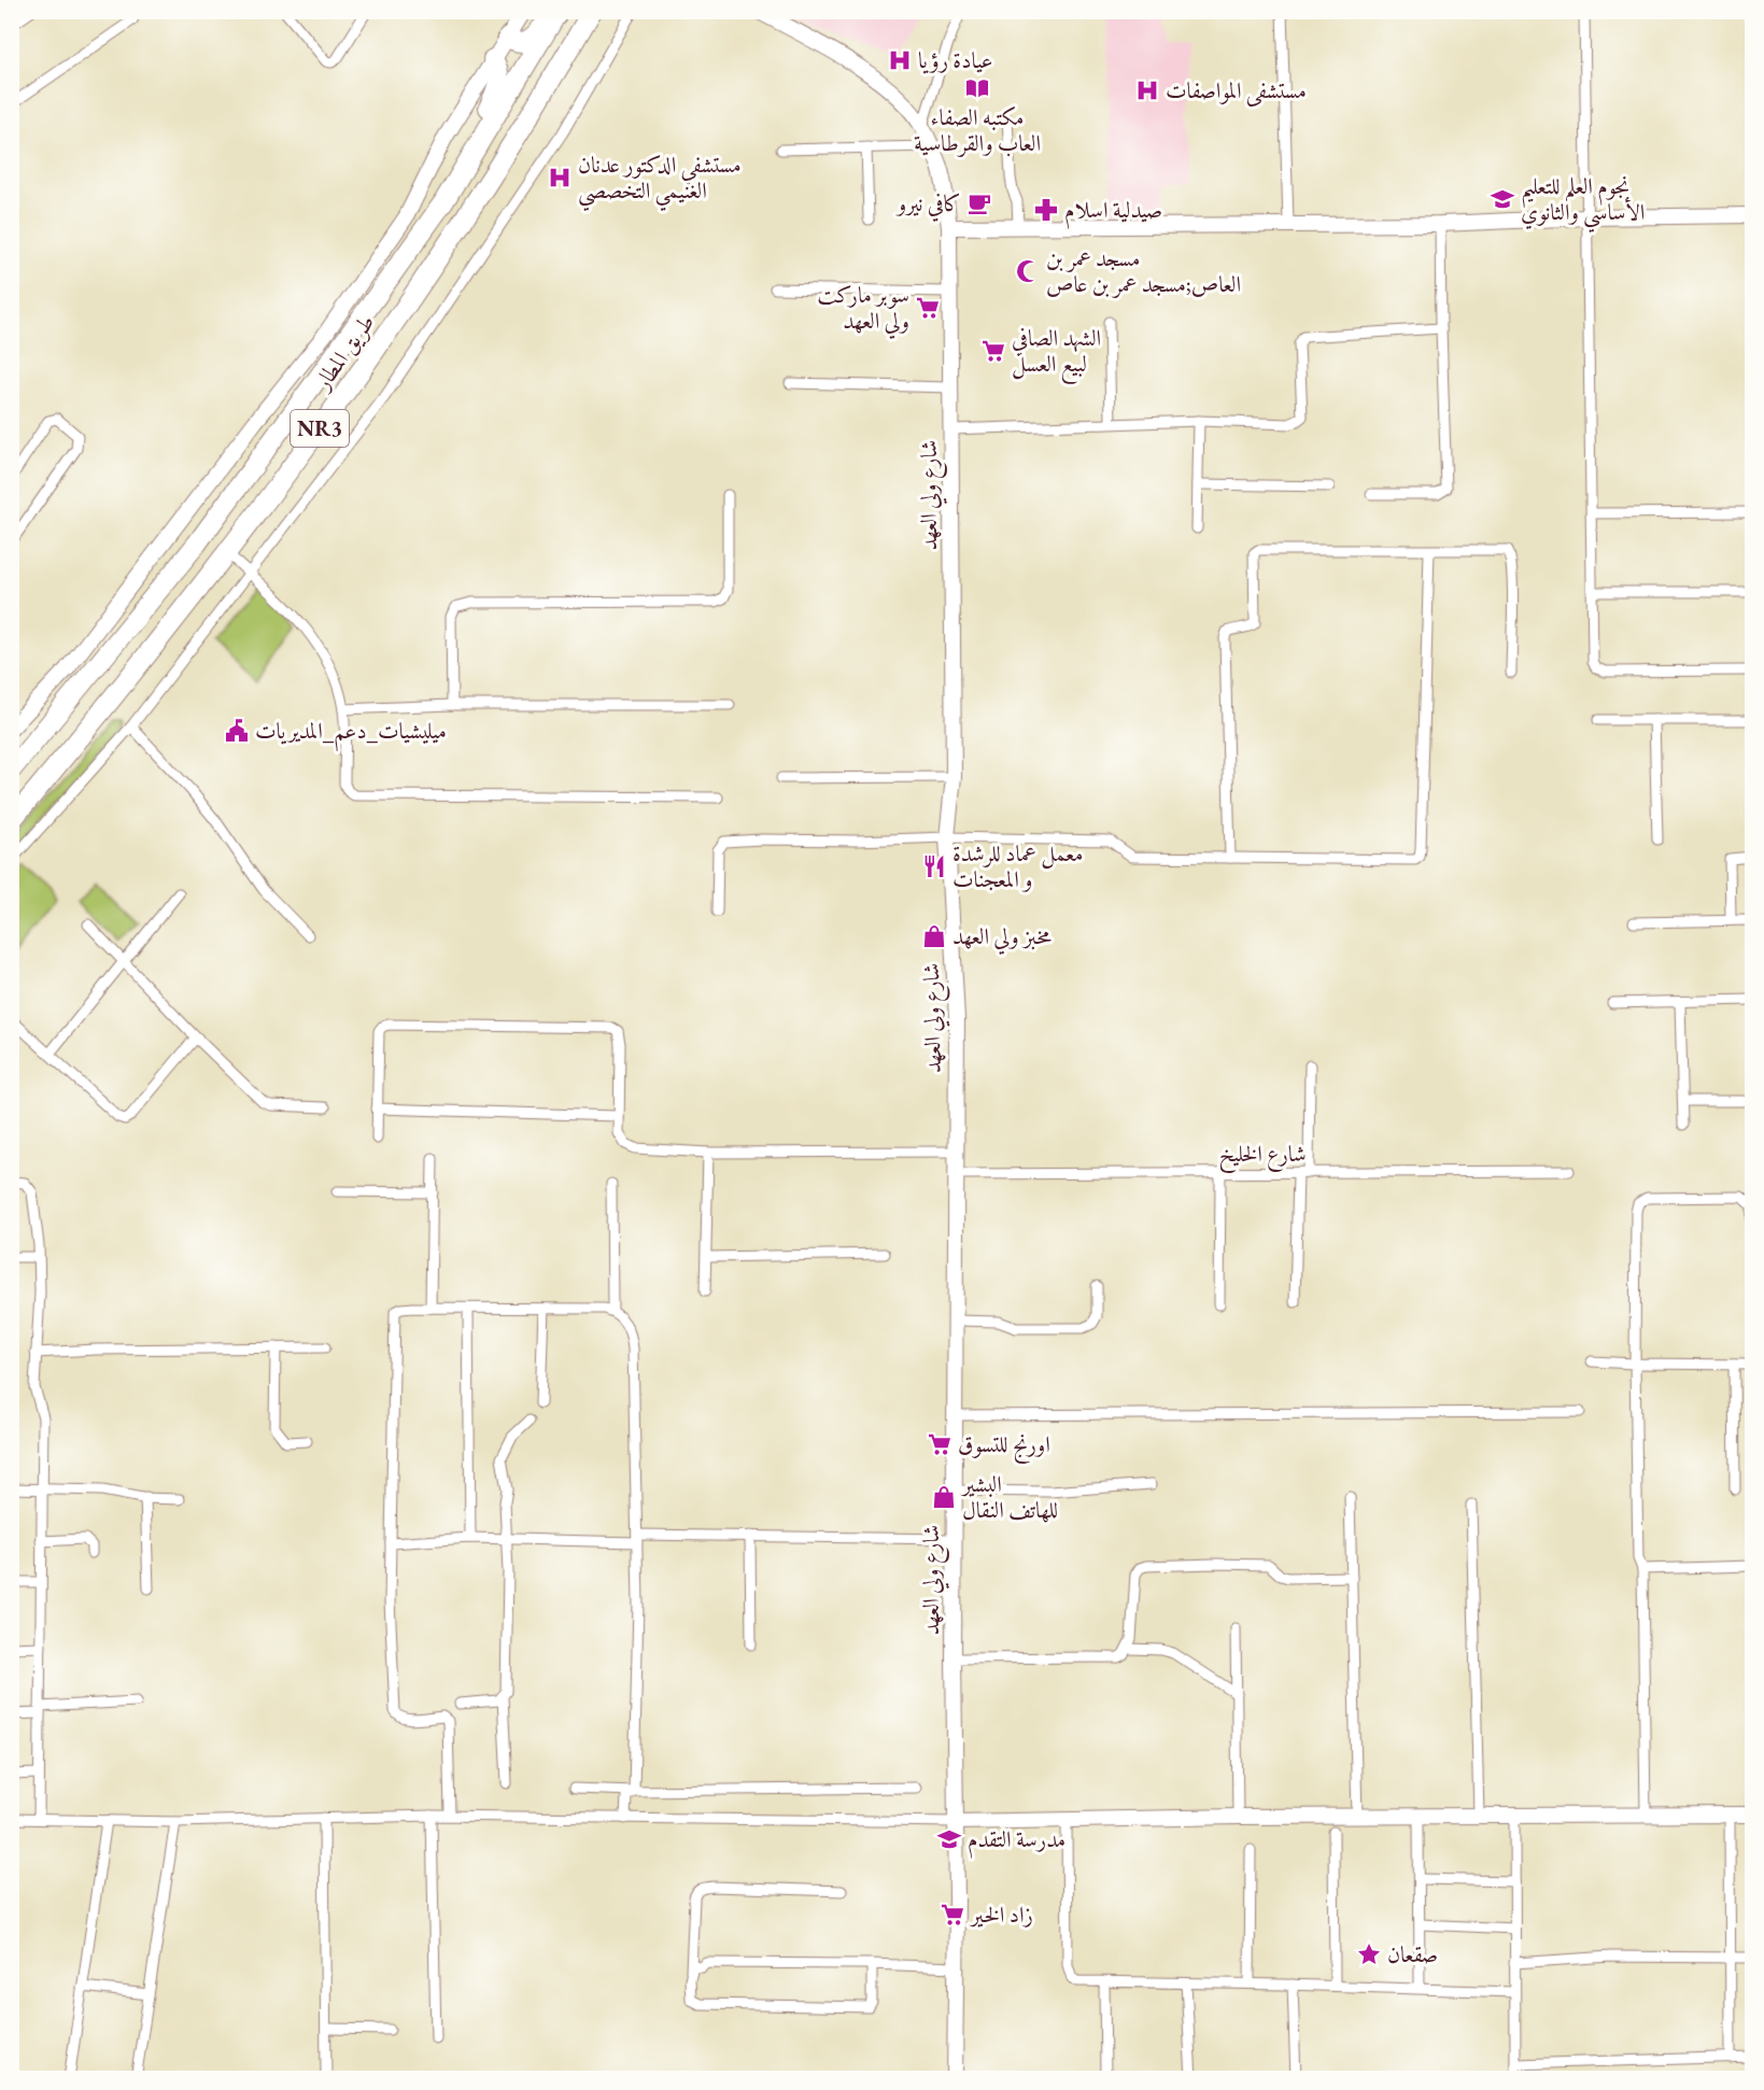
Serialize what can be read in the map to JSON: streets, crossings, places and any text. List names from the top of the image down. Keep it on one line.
{"streets":{"highway":["طريق المطار","NR3"],"street":["شارع ولي العهد","شارع الخليخ"]},"crossings":[["شارع ولي العهد","شارع الخليخ"]],"places":{"hospital":["عيادة رؤيا","مستشفى المواصفات","مستشفي الدكتور عدنان الغنيمي التخصصي"],"library":["مكتبه الصفاء العاب والقرطاسية"],"school or university":["نجوم العلم للتعليم الأساسي والثانوي","مدرسة التقدم"],"cafe":["كافي نيرو"],"pharmacy":["صيدلية اسلام"],"mosque":["مسجد عمر بن العاص;مسجد عمر بن عاص"],"supermarket":["سوبر ماركت ولي العهد","الشهد الصافي لبيع العسل","اورنج للتسوق","زاد الخير"],"public building":["ميليشيات_دعم_المديريات"],"restaurant":["معمل عماد للرشدة و المعجنات"],"shop":["مخبز ولي العهد","البشير للهاتف النقال"],"place":["صقعان"]}}
